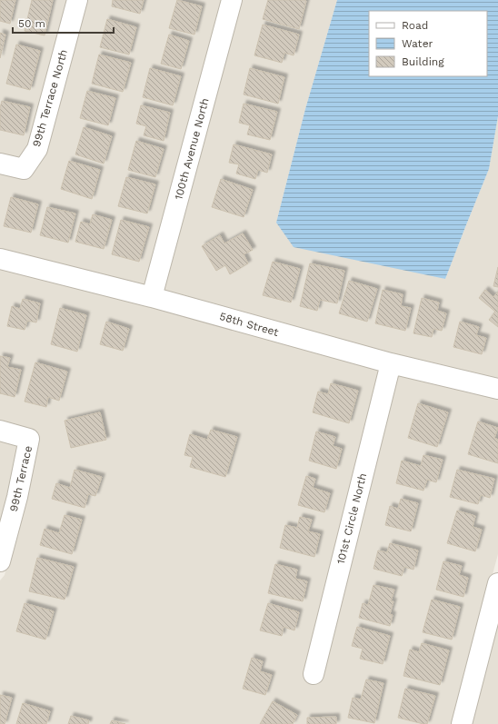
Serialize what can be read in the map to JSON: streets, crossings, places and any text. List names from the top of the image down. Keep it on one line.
{"streets":{"street":["99th Terrace North","100th Avenue North","58th Street","99th Terrace","101st Circle North"]},"crossings":[["100th Avenue North","58th Street"],["58th Street","101st Circle North"]],"legend":["Road","Water","Building"],"scale_bar":"50 m"}
